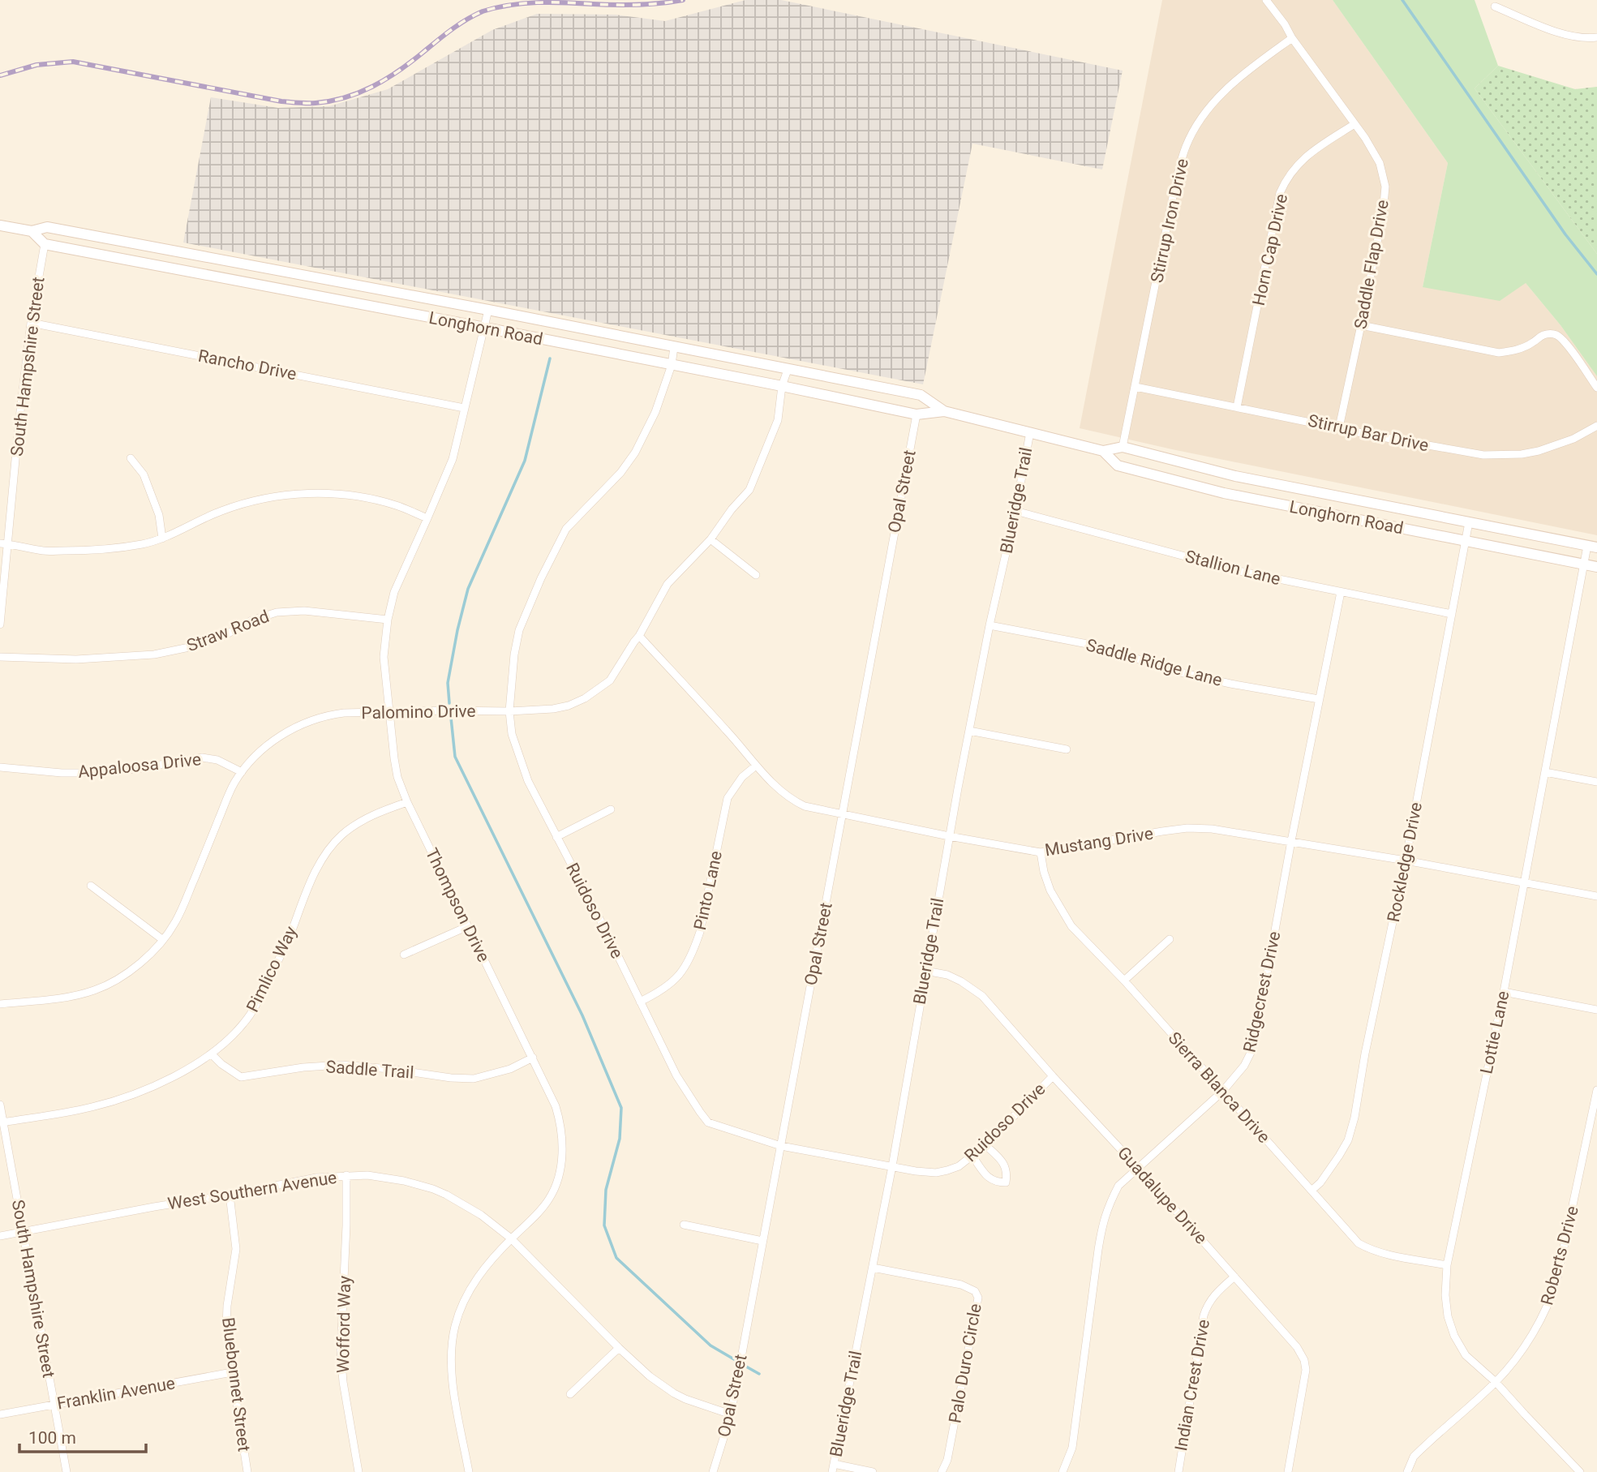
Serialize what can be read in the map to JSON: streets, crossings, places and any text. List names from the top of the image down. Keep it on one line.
{"streets":{"main road":["Longhorn Road"],"street":["Stirrup Iron Drive","Horn Cap Drive","Saddle Flap Drive","Rancho Drive","South Hampshire Street","Stirrup Bar Drive","Opal Street","Blueridge Trail","Stallion Lane","Straw Road","Saddle Ridge Lane","Palomino Drive","Appaloosa Drive","Mustang Drive","Rockledge Drive","Pinto Lane","Thompson Drive","Ruidoso Drive","Pimlico Way","Ridgecrest Drive","Lottie Lane","Saddle Trail","Sierra Blanca Drive","West Southern Avenue","Guadalupe Drive","Roberts Drive","Wofford Way","Palo Duro Circle","Bluebonnet Street","Indian Crest Drive","Franklin Avenue"]},"crossings":[["Stirrup Iron Drive","Saddle Flap Drive"],["Stirrup Iron Drive","Longhorn Road"],["Stirrup Iron Drive","Stirrup Bar Drive"],["Horn Cap Drive","Saddle Flap Drive"],["Horn Cap Drive","Stirrup Bar Drive"],["Saddle Flap Drive","Stirrup Bar Drive"],["Longhorn Road","South Hampshire Street"],["Longhorn Road","Opal Street"],["Longhorn Road","Blueridge Trail"],["Longhorn Road","Palomino Drive"],["Longhorn Road","Rockledge Drive"],["Longhorn Road","Thompson Drive"],["Longhorn Road","Ruidoso Drive"],["Longhorn Road","Lottie Lane"],["Rancho Drive","South Hampshire Street"],["Rancho Drive","Thompson Drive"],["South Hampshire Street","Pimlico Way"],["South Hampshire Street","West Southern Avenue"],["South Hampshire Street","Franklin Avenue"],["Opal Street","Mustang Drive"],["Opal Street","Ruidoso Drive"],["Opal Street","West Southern Avenue"],["Blueridge Trail","Stallion Lane"],["Blueridge Trail","Saddle Ridge Lane"],["Blueridge Trail","Mustang Drive"],["Blueridge Trail","Ruidoso Drive"],["Blueridge Trail","Guadalupe Drive"],["Blueridge Trail","Palo Duro Circle"],["Stallion Lane","Rockledge Drive"],["Stallion Lane","Ridgecrest Drive"],["Straw Road","Thompson Drive"],["Saddle Ridge Lane","Ridgecrest Drive"],["Palomino Drive","Appaloosa Drive"],["Palomino Drive","Mustang Drive"],["Palomino Drive","Thompson Drive"],["Palomino Drive","Ruidoso Drive"],["Mustang Drive","Rockledge Drive"],["Mustang Drive","Pinto Lane"],["Mustang Drive","Ridgecrest Drive"],["Mustang Drive","Lottie Lane"],["Mustang Drive","Sierra Blanca Drive"],["Rockledge Drive","Sierra Blanca Drive"],["Pinto Lane","Ruidoso Drive"],["Thompson Drive","Pimlico Way"],["Thompson Drive","Saddle Trail"],["Thompson Drive","West Southern Avenue"],["Ruidoso Drive","Guadalupe Drive"],["Pimlico Way","Saddle Trail"],["Ridgecrest Drive","Sierra Blanca Drive"],["Ridgecrest Drive","Guadalupe Drive"],["Lottie Lane","Sierra Blanca Drive"],["Lottie Lane","Roberts Drive"],["West Southern Avenue","Wofford Way"],["West Southern Avenue","Bluebonnet Street"],["Guadalupe Drive","Indian Crest Drive"],["Bluebonnet Street","Franklin Avenue"]],"scale_bar":"100 m"}
